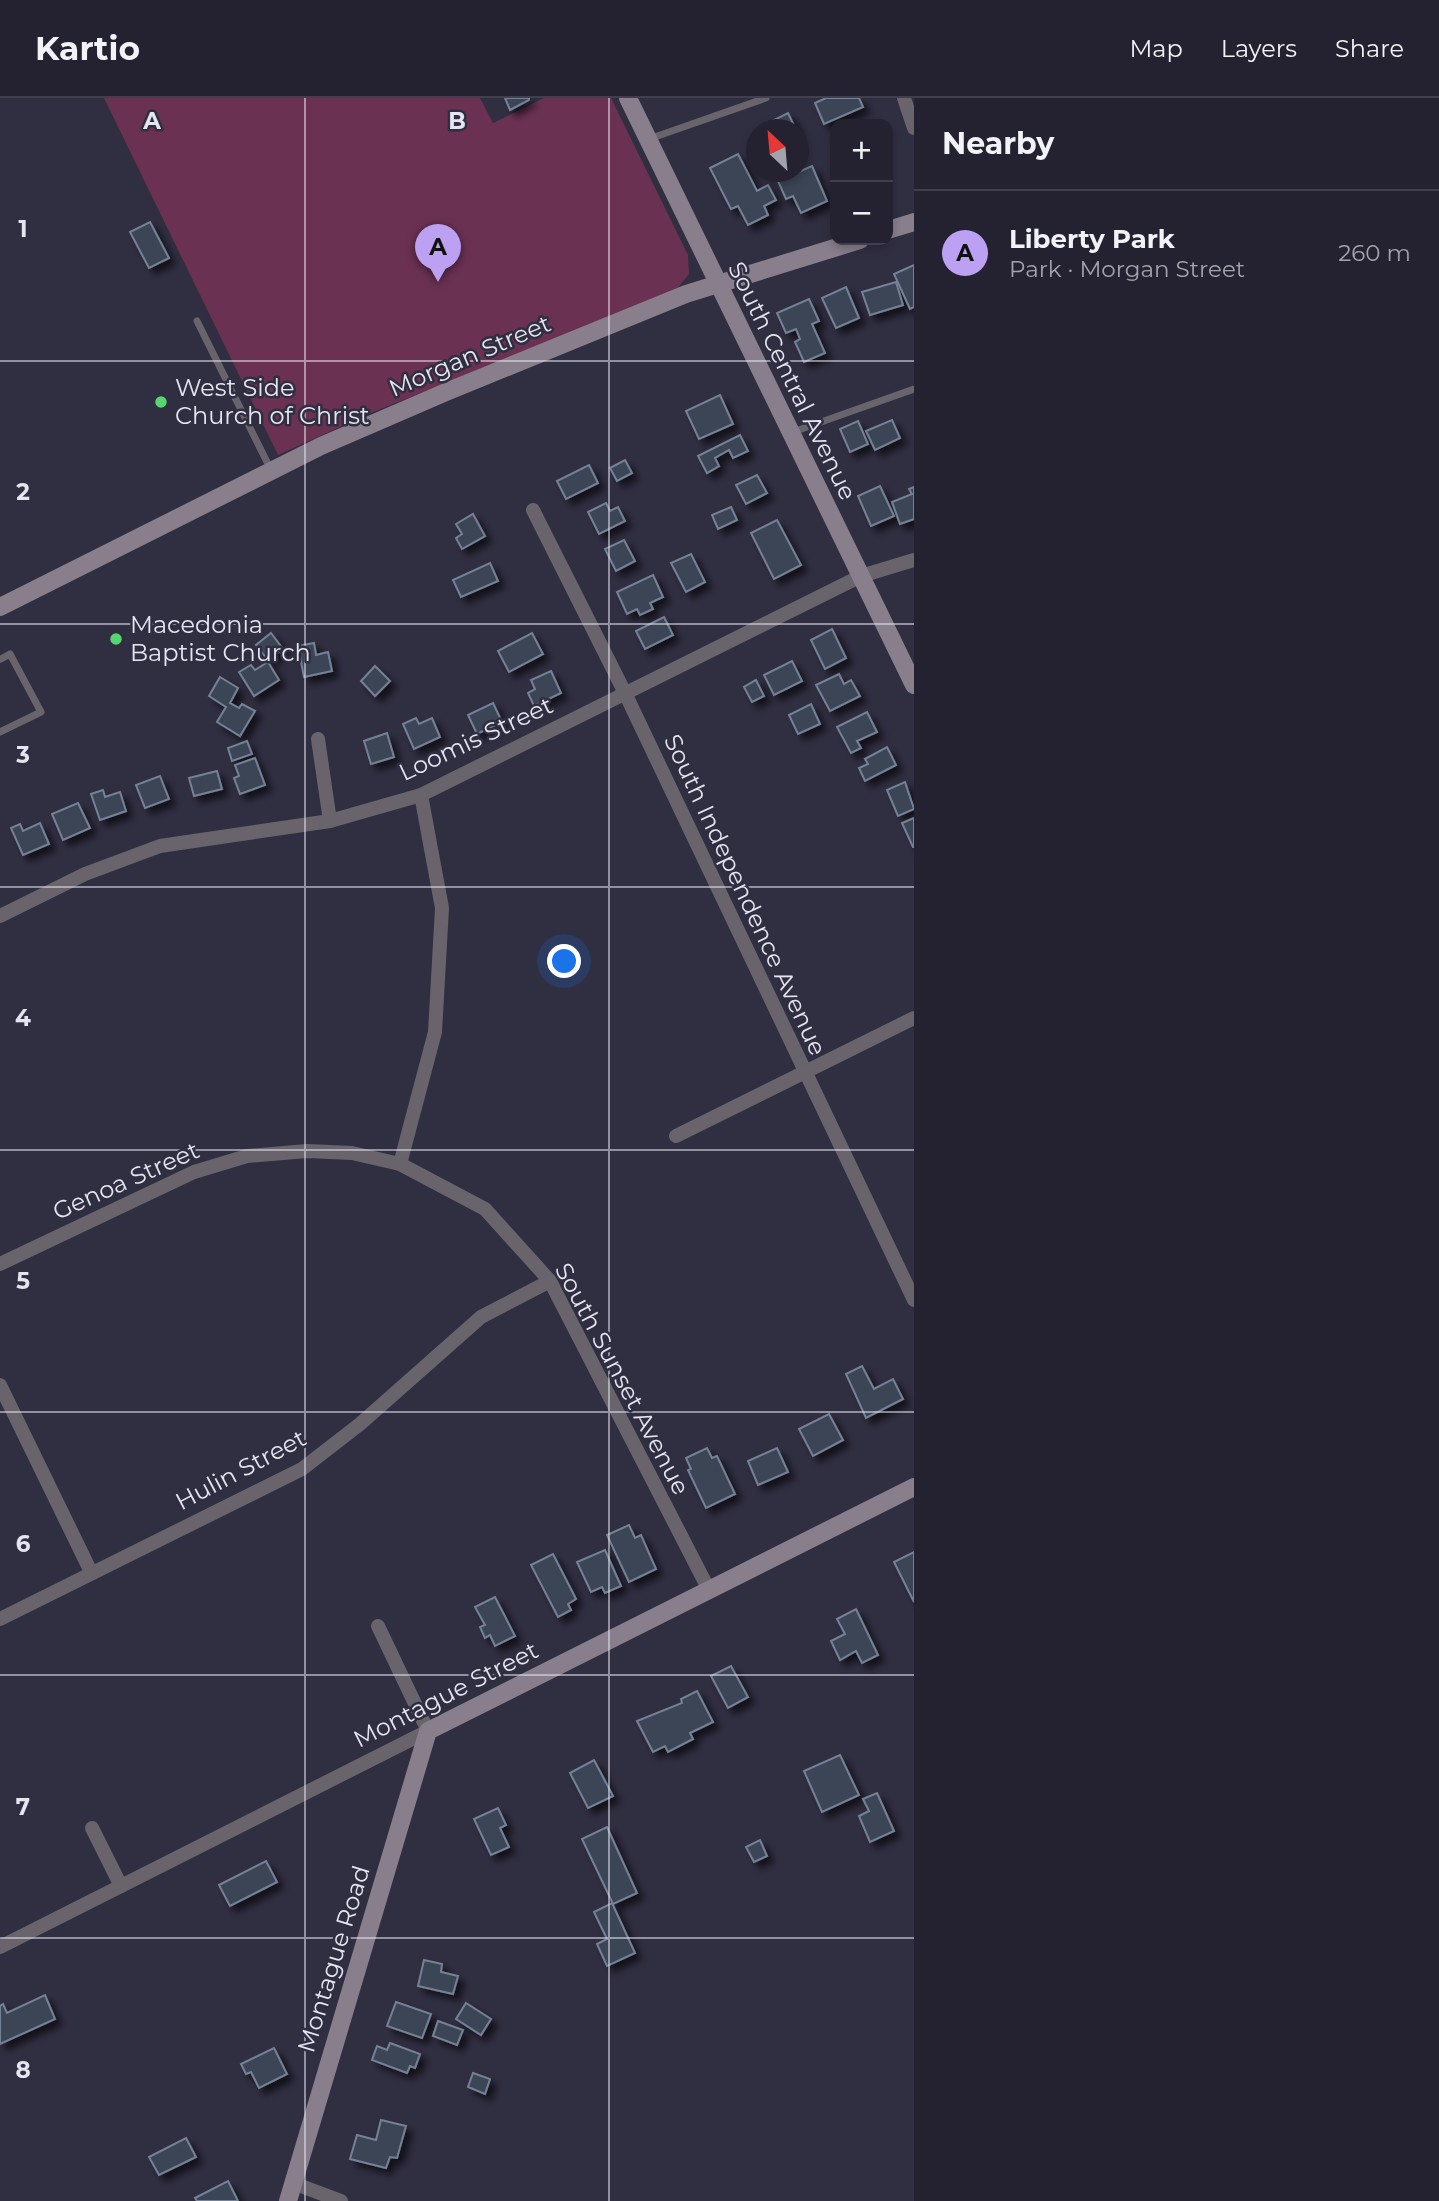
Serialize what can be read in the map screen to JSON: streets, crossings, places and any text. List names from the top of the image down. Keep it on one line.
{"streets":{"main road":["Morgan Street","South Central Avenue","Montague Street","Montague Road"],"street":["Loomis Street","South Independence Avenue","Genoa Street","South Sunset Avenue","Hulin Street"]},"crossings":[["Morgan Street","South Central Avenue"],["South Central Avenue","Loomis Street"],["Loomis Street","South Independence Avenue"],["Genoa Street","South Sunset Avenue"],["South Sunset Avenue","Hulin Street"],["South Sunset Avenue","Montague Street"],["Montague Street","Montague Road"]],"places":["West Side Church of Christ","Macedonia Baptist Church"],"north":"top left","page":{"header":"Kartio","nav":["Map","Layers","Share"],"heading":"Nearby","map_buttons":["+","−"],"list":[{"mark":"A","name":"Liberty Park","note":"Park · Morgan Street","value":"260 m"}],"pins":"A"},"grid":{"columns":["A","B"],"rows":["1","2","3","4","5","6","7","8"]}}
